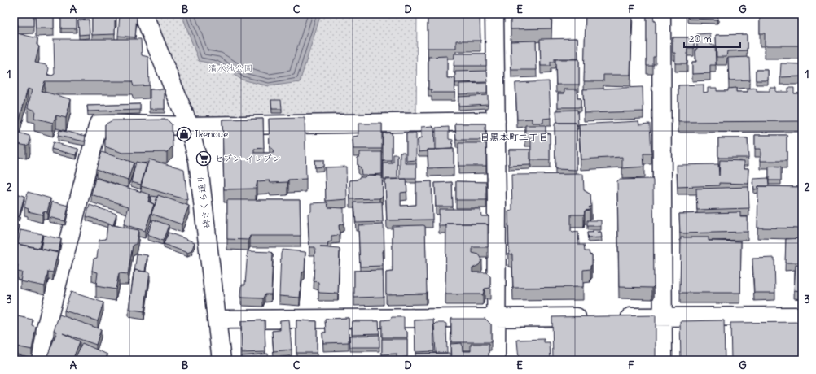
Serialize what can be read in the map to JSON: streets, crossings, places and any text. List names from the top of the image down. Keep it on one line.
{"streets":{"street":["碑さくら通り"]},"districts":["目黒本町二丁目"],"parks":["清水池公園"],"places":{"shop":["Ikenoue"],"supermarket":["セブン-イレブン"]},"scale_bar":"20 m","grid":{"columns":["A","B","C","D","E","F","G"],"rows":["1","2","3"]}}
